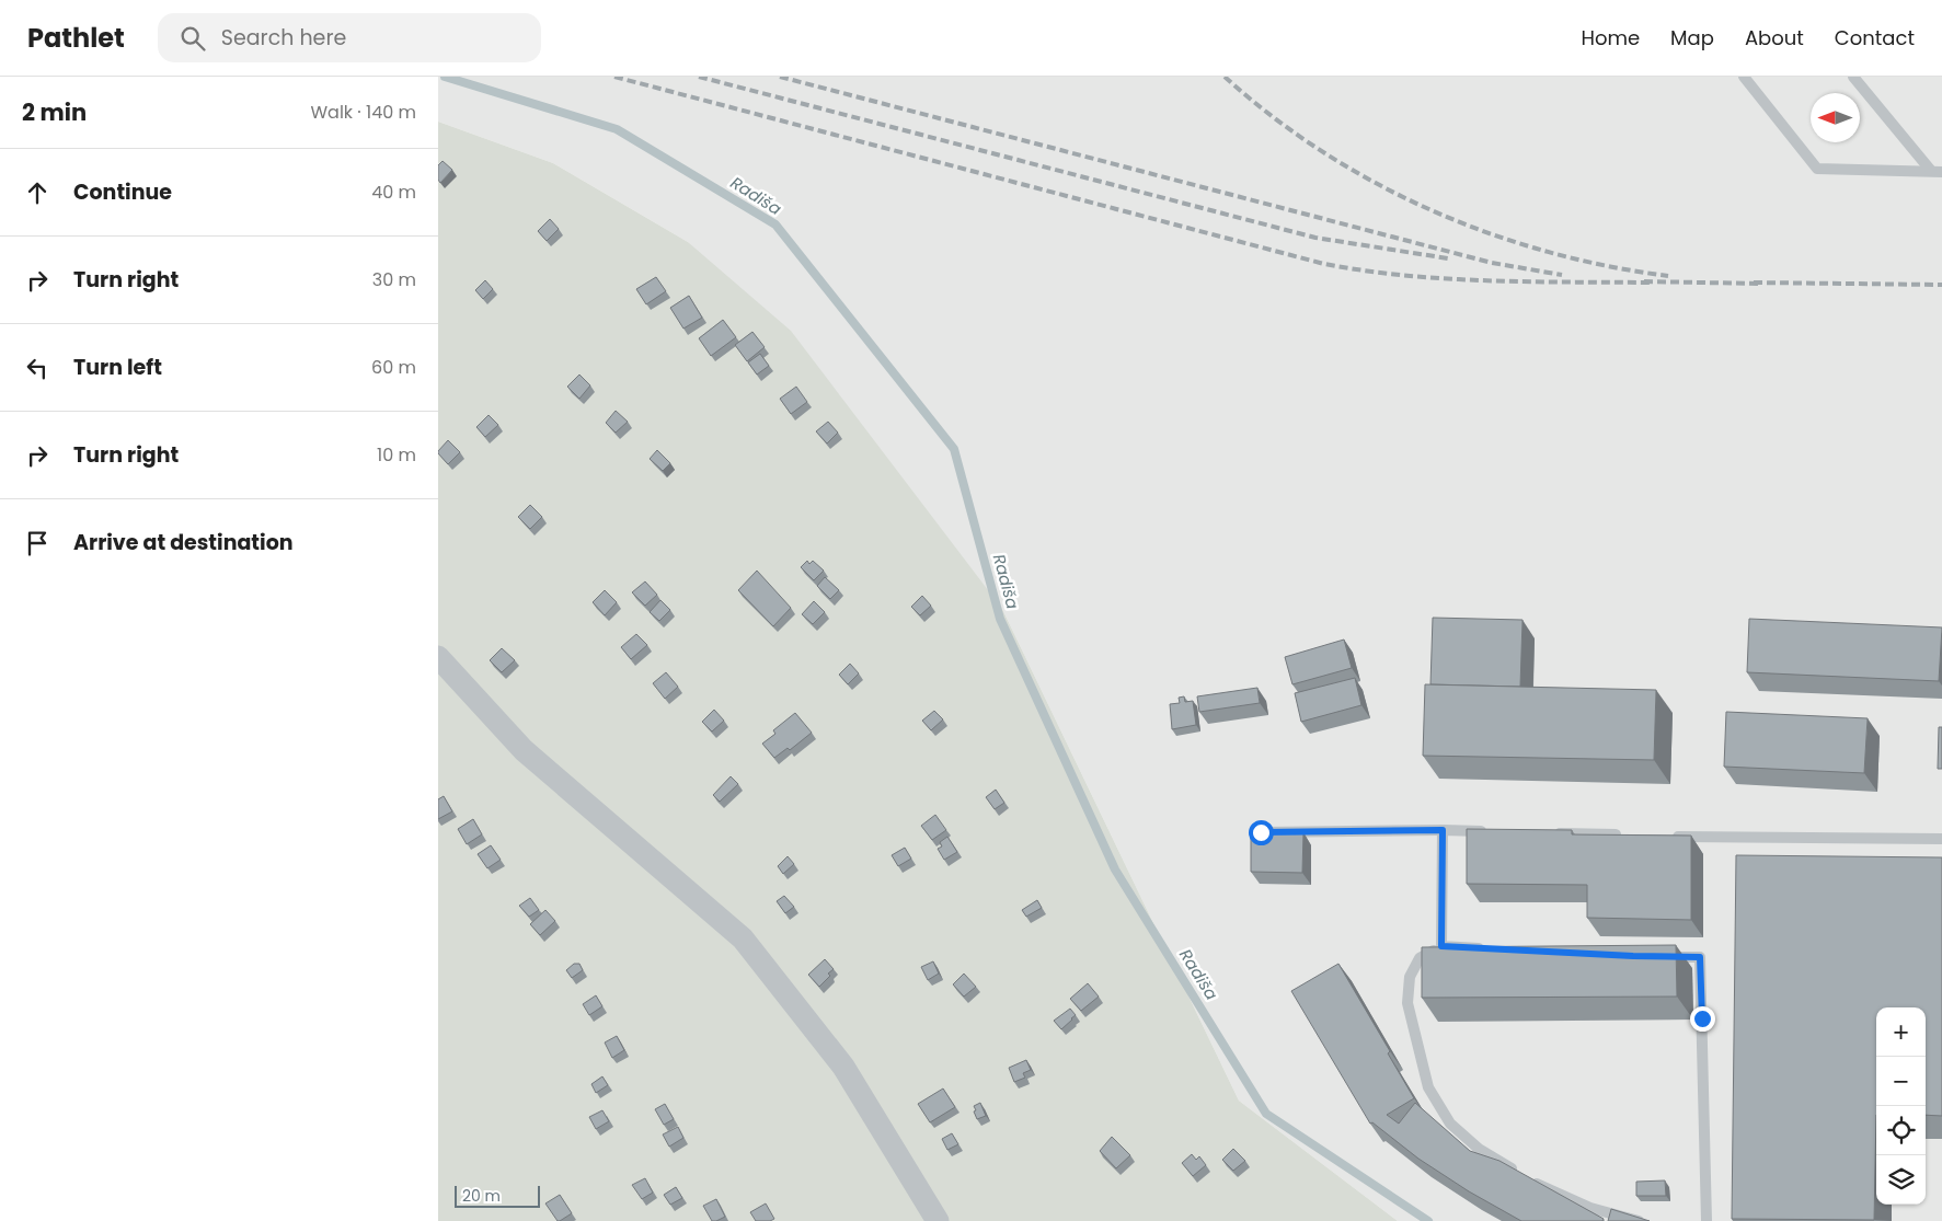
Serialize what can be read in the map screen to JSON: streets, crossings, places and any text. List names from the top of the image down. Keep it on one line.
{"water":["Radiša"],"scale_bar":"20 m","north":"left","page":{"header":"Pathlet","search":"Search here","nav":["Home","Map","About","Contact"],"heading":["2 min","Walk · 140 m"],"list":[["Continue","40 m"],["Turn right","30 m"],["Turn left","60 m"],["Turn right","10 m"],"Arrive at destination"],"map_buttons":["+","−"],"scale":"20 m"}}
